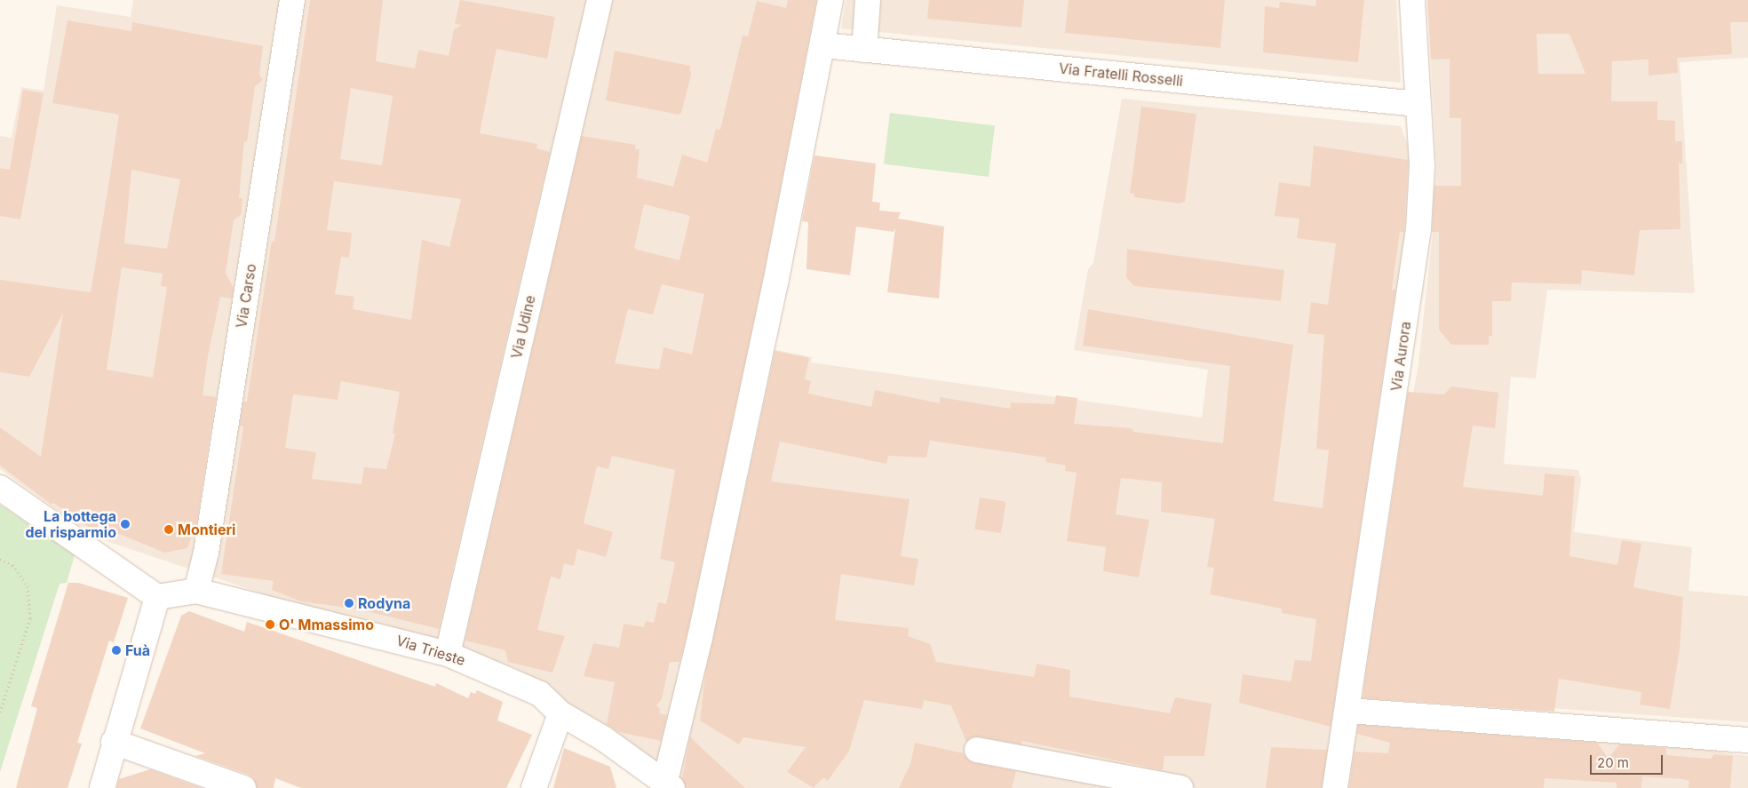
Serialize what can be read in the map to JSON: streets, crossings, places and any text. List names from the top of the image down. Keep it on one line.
{"streets":{"street":["Via Fratelli Rosselli","Via Carso","Via Udine","Via Aurora","Via Trieste"]},"crossings":[["Via Fratelli Rosselli","Via Aurora"],["Via Carso","Via Trieste"],["Via Udine","Via Trieste"]],"places":["La bottega del risparmio","Montieri","Rodyna","O' Mmassimo","Fuà"],"scale_bar":"20 m"}
